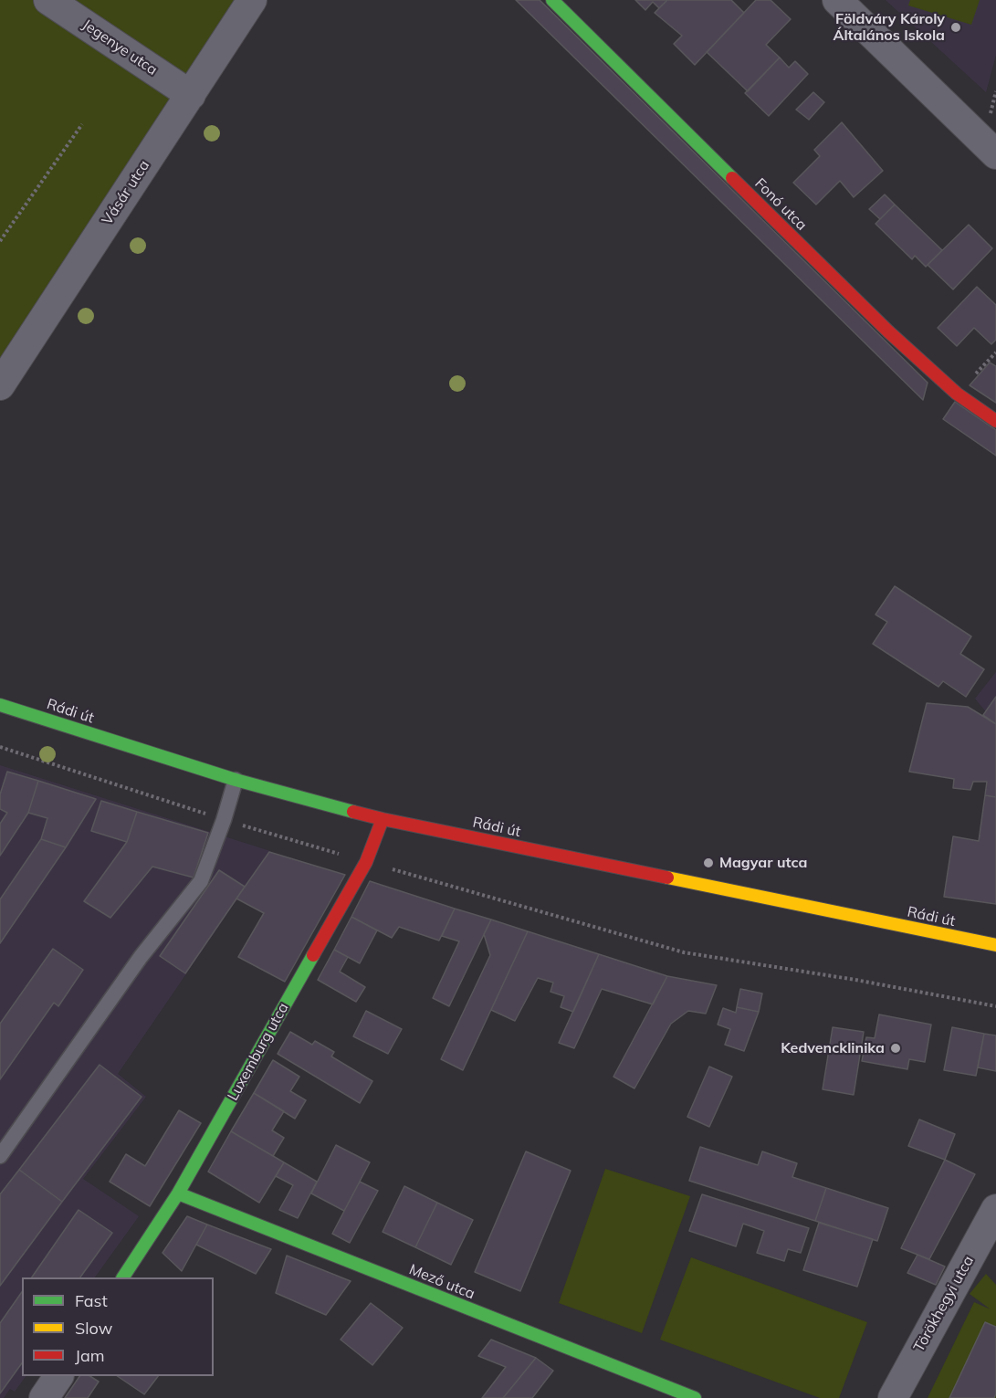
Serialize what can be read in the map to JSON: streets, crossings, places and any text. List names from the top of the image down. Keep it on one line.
{"streets":{"street":["Jegenye utca","Vásár utca","Fonó utca","Rádi út","Luxemburg utca","Mező utca","Törökhegyi utca"]},"crossings":[["Jegenye utca","Vásár utca"],["Rádi út","Luxemburg utca"],["Luxemburg utca","Mező utca"]],"places":["Földváry Károly Általános Iskola","Magyar utca","Kedvencklinika"],"legend":["Fast","Slow","Jam"]}
